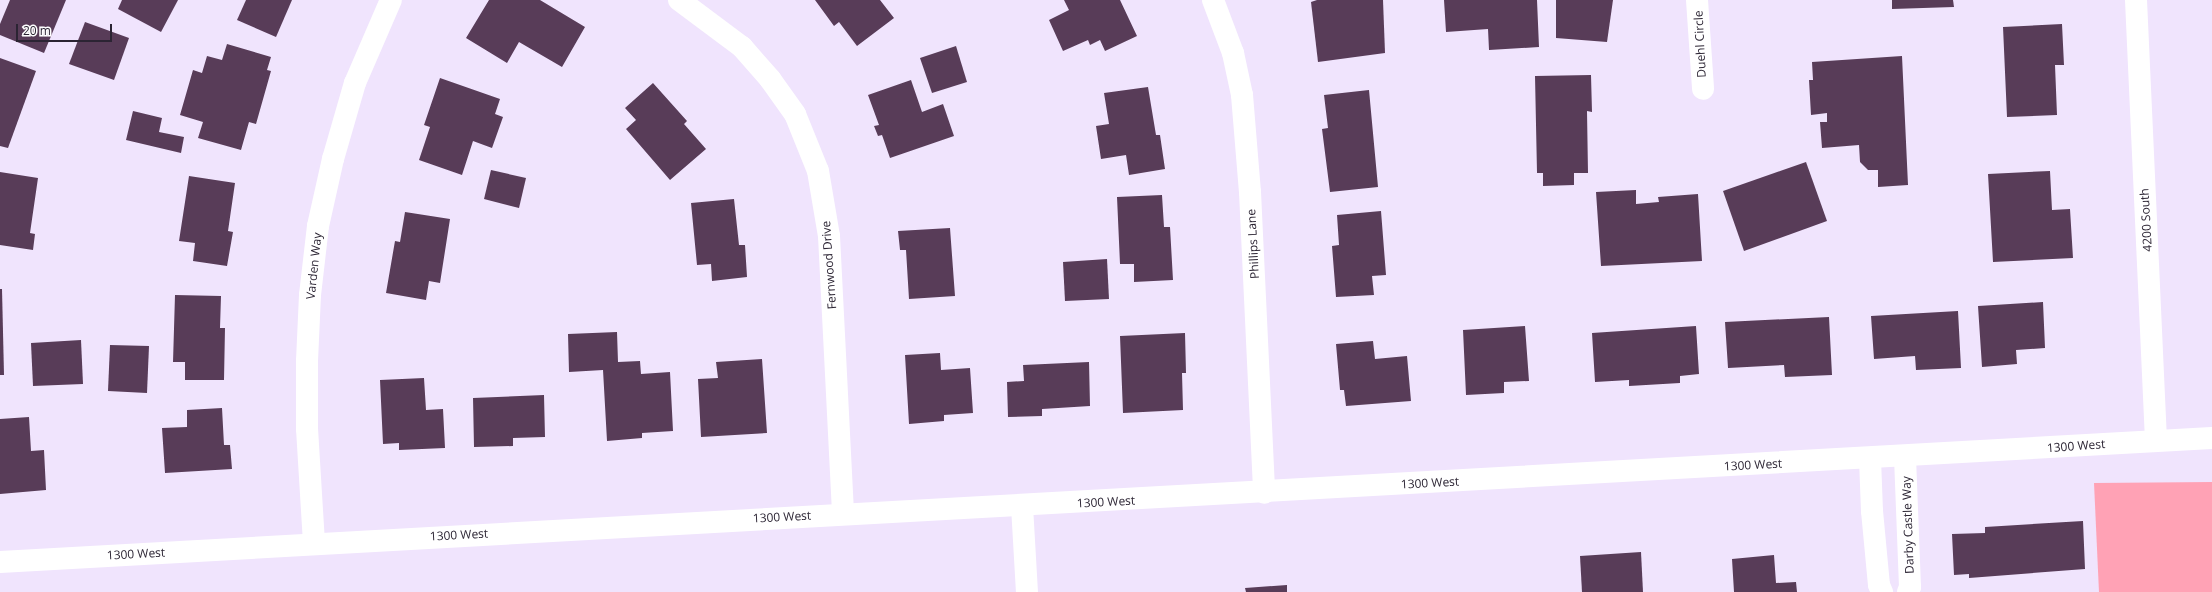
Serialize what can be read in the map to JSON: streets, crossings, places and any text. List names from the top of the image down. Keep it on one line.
{"streets":{"street":["Duehl Circle","4200 South","Phillips Lane","Fernwood Drive","Varden Way","1300 West","Darby Castle Way"]},"crossings":[["4200 South","1300 West"],["Phillips Lane","1300 West"],["Fernwood Drive","1300 West"],["Varden Way","1300 West"],["1300 West","Darby Castle Way"]],"scale_bar":"20 m"}
